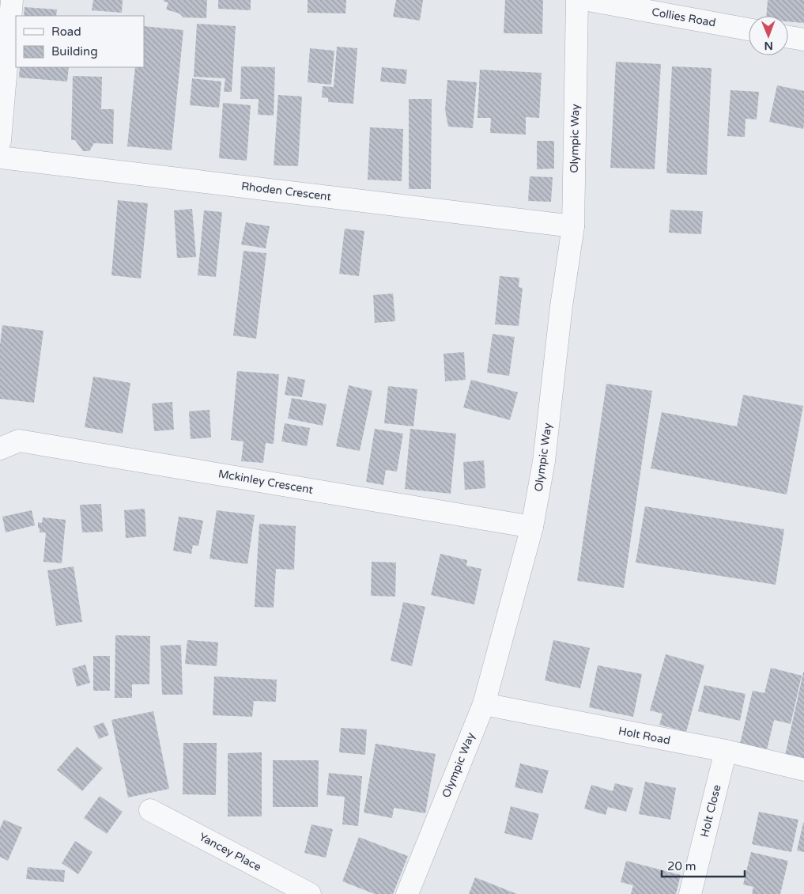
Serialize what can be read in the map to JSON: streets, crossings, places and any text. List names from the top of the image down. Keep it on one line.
{"streets":{"street":["Collies Road","Olympic Way","Rhoden Crescent","Mckinley Crescent","Holt Road","Holt Close","Yancey Place"]},"crossings":[["Olympic Way","Rhoden Crescent"],["Olympic Way","Mckinley Crescent"],["Olympic Way","Holt Road"],["Holt Road","Holt Close"]],"legend":["Road","Building"],"scale_bar":"20 m","north":"bottom"}
